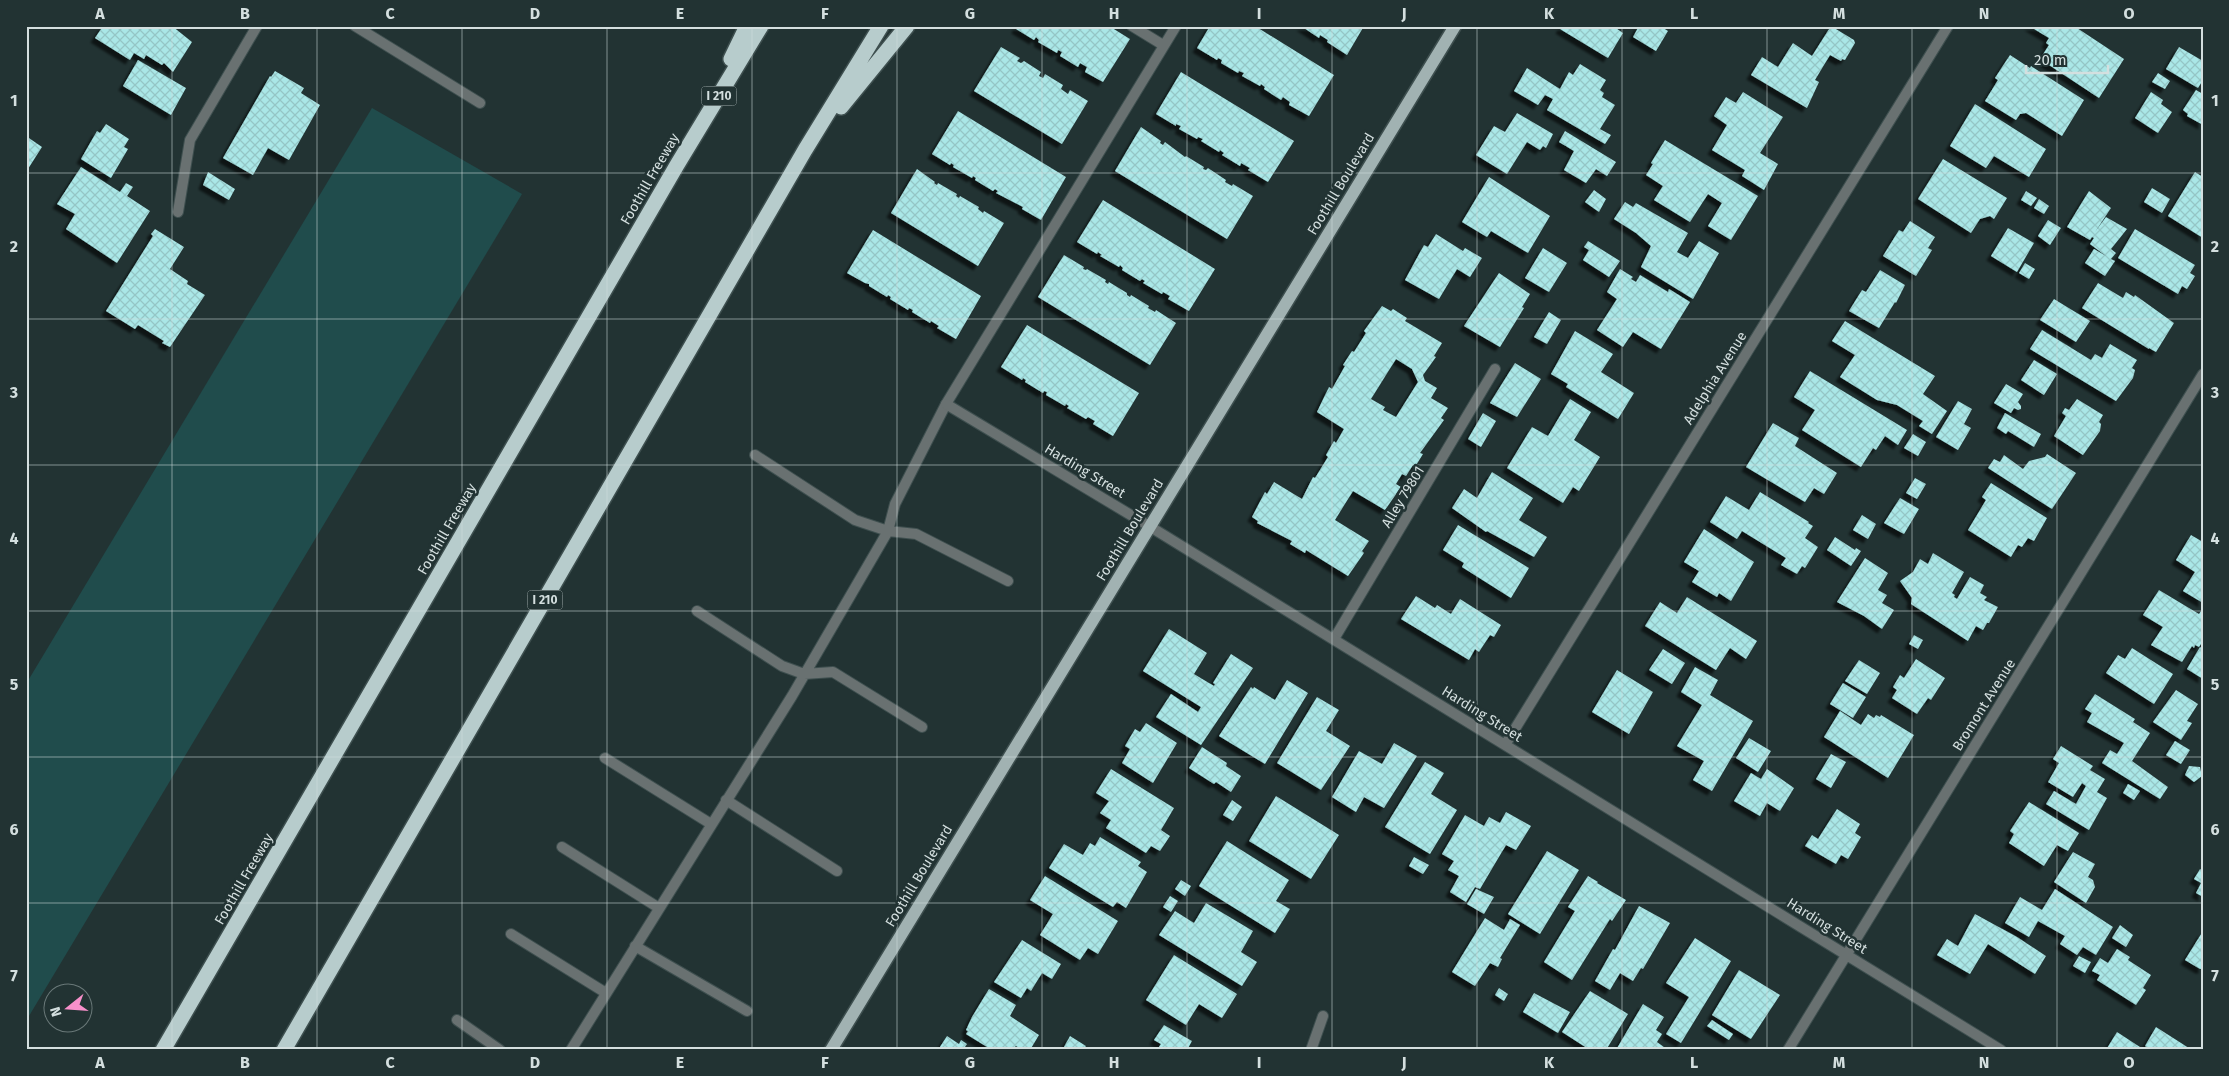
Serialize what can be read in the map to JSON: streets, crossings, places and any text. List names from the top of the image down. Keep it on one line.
{"streets":{"highway":["I 210","Foothill Freeway"],"main road":["Foothill Boulevard"],"street":["Adelphia Avenue","Harding Street","Alley 79801","Bromont Avenue"]},"crossings":[["Foothill Boulevard","Harding Street"],["Adelphia Avenue","Harding Street"],["Harding Street","Alley 79801"],["Harding Street","Bromont Avenue"]],"scale_bar":"20 m","north":"left","grid":{"columns":["A","B","C","D","E","F","G","H","I","J","K","L","M","N","O"],"rows":["1","2","3","4","5","6","7"]}}
